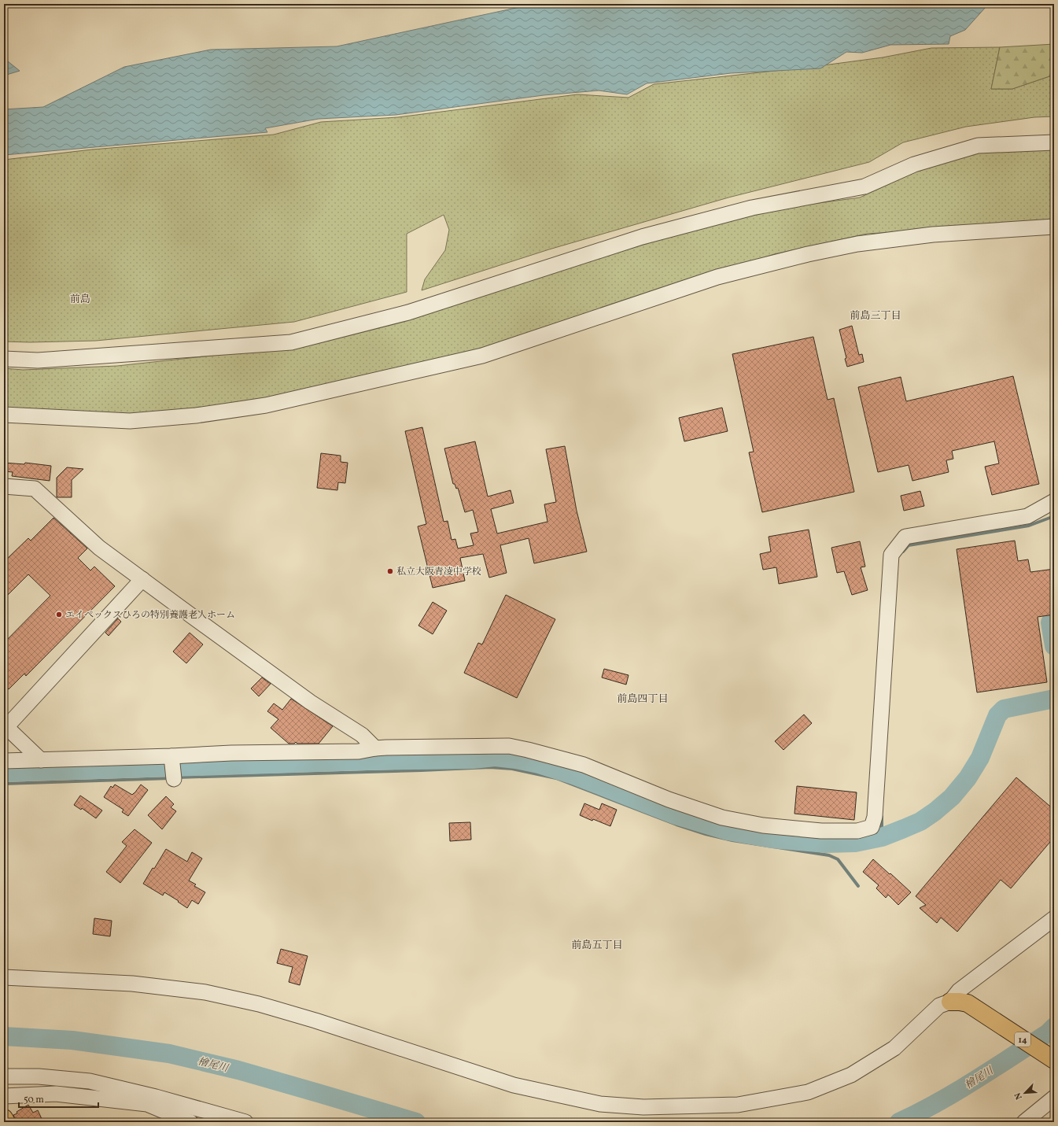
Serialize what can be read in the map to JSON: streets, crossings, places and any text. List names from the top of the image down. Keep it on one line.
{"streets":{"main road":["14"]},"districts":["前島","前島三丁目","前島四丁目","前島五丁目"],"water":["檜尾川"],"places":["私立大阪青凌中学校","エイぺックスひろの特別養護老人ホーム"],"scale_bar":"50 m","north":"bottom left"}
